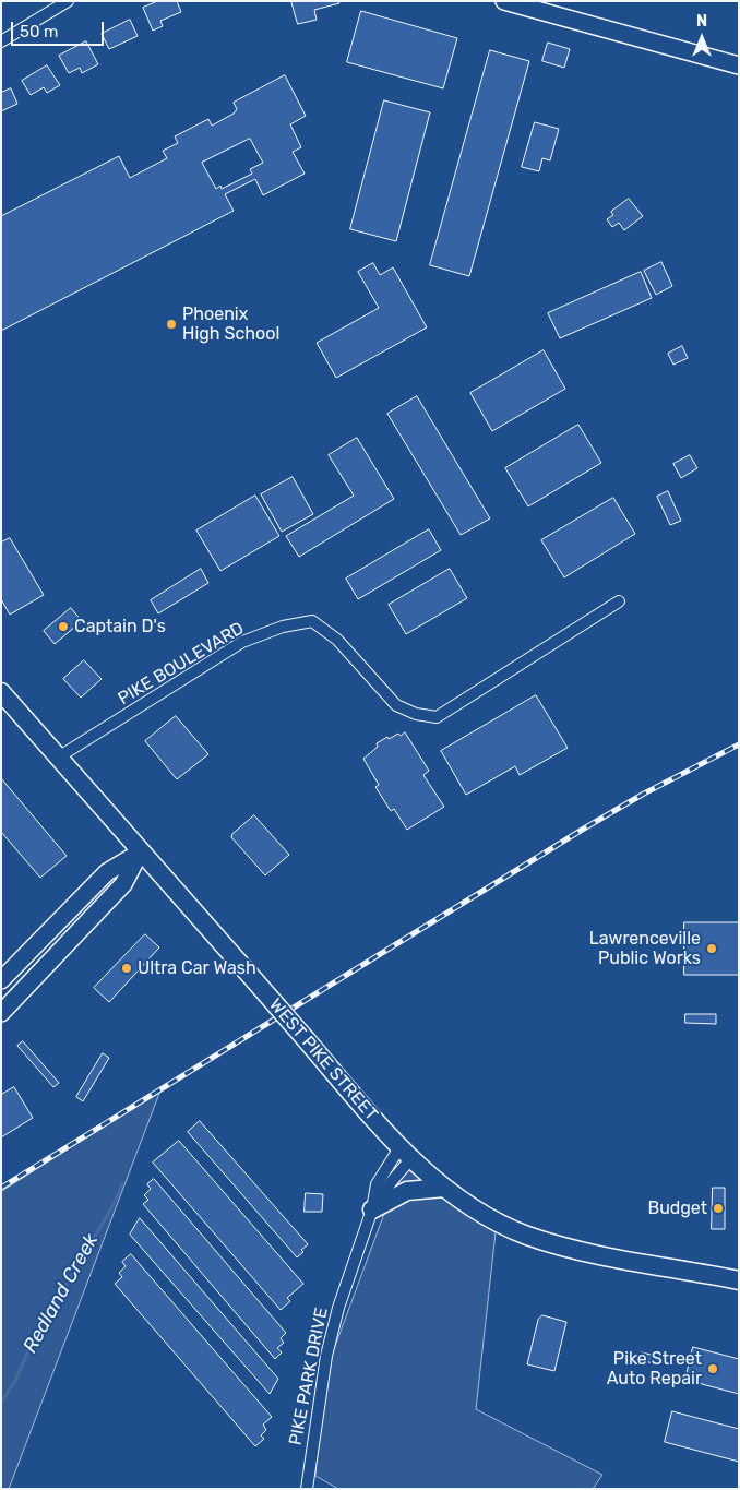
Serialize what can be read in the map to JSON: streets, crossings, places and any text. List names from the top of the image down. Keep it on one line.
{"streets":{"main road":["WEST PIKE STREET"],"street":["PIKE BOULEVARD","PIKE PARK DRIVE"]},"crossings":[["PIKE BOULEVARD","WEST PIKE STREET"],["WEST PIKE STREET","PIKE PARK DRIVE"]],"water":["Redland Creek"],"places":["Phoenix High School","Captain D's","Lawrenceville Public Works","Ultra Car Wash","Budget","Pike Street Auto Repair"],"scale_bar":"50 m","north":"top"}
